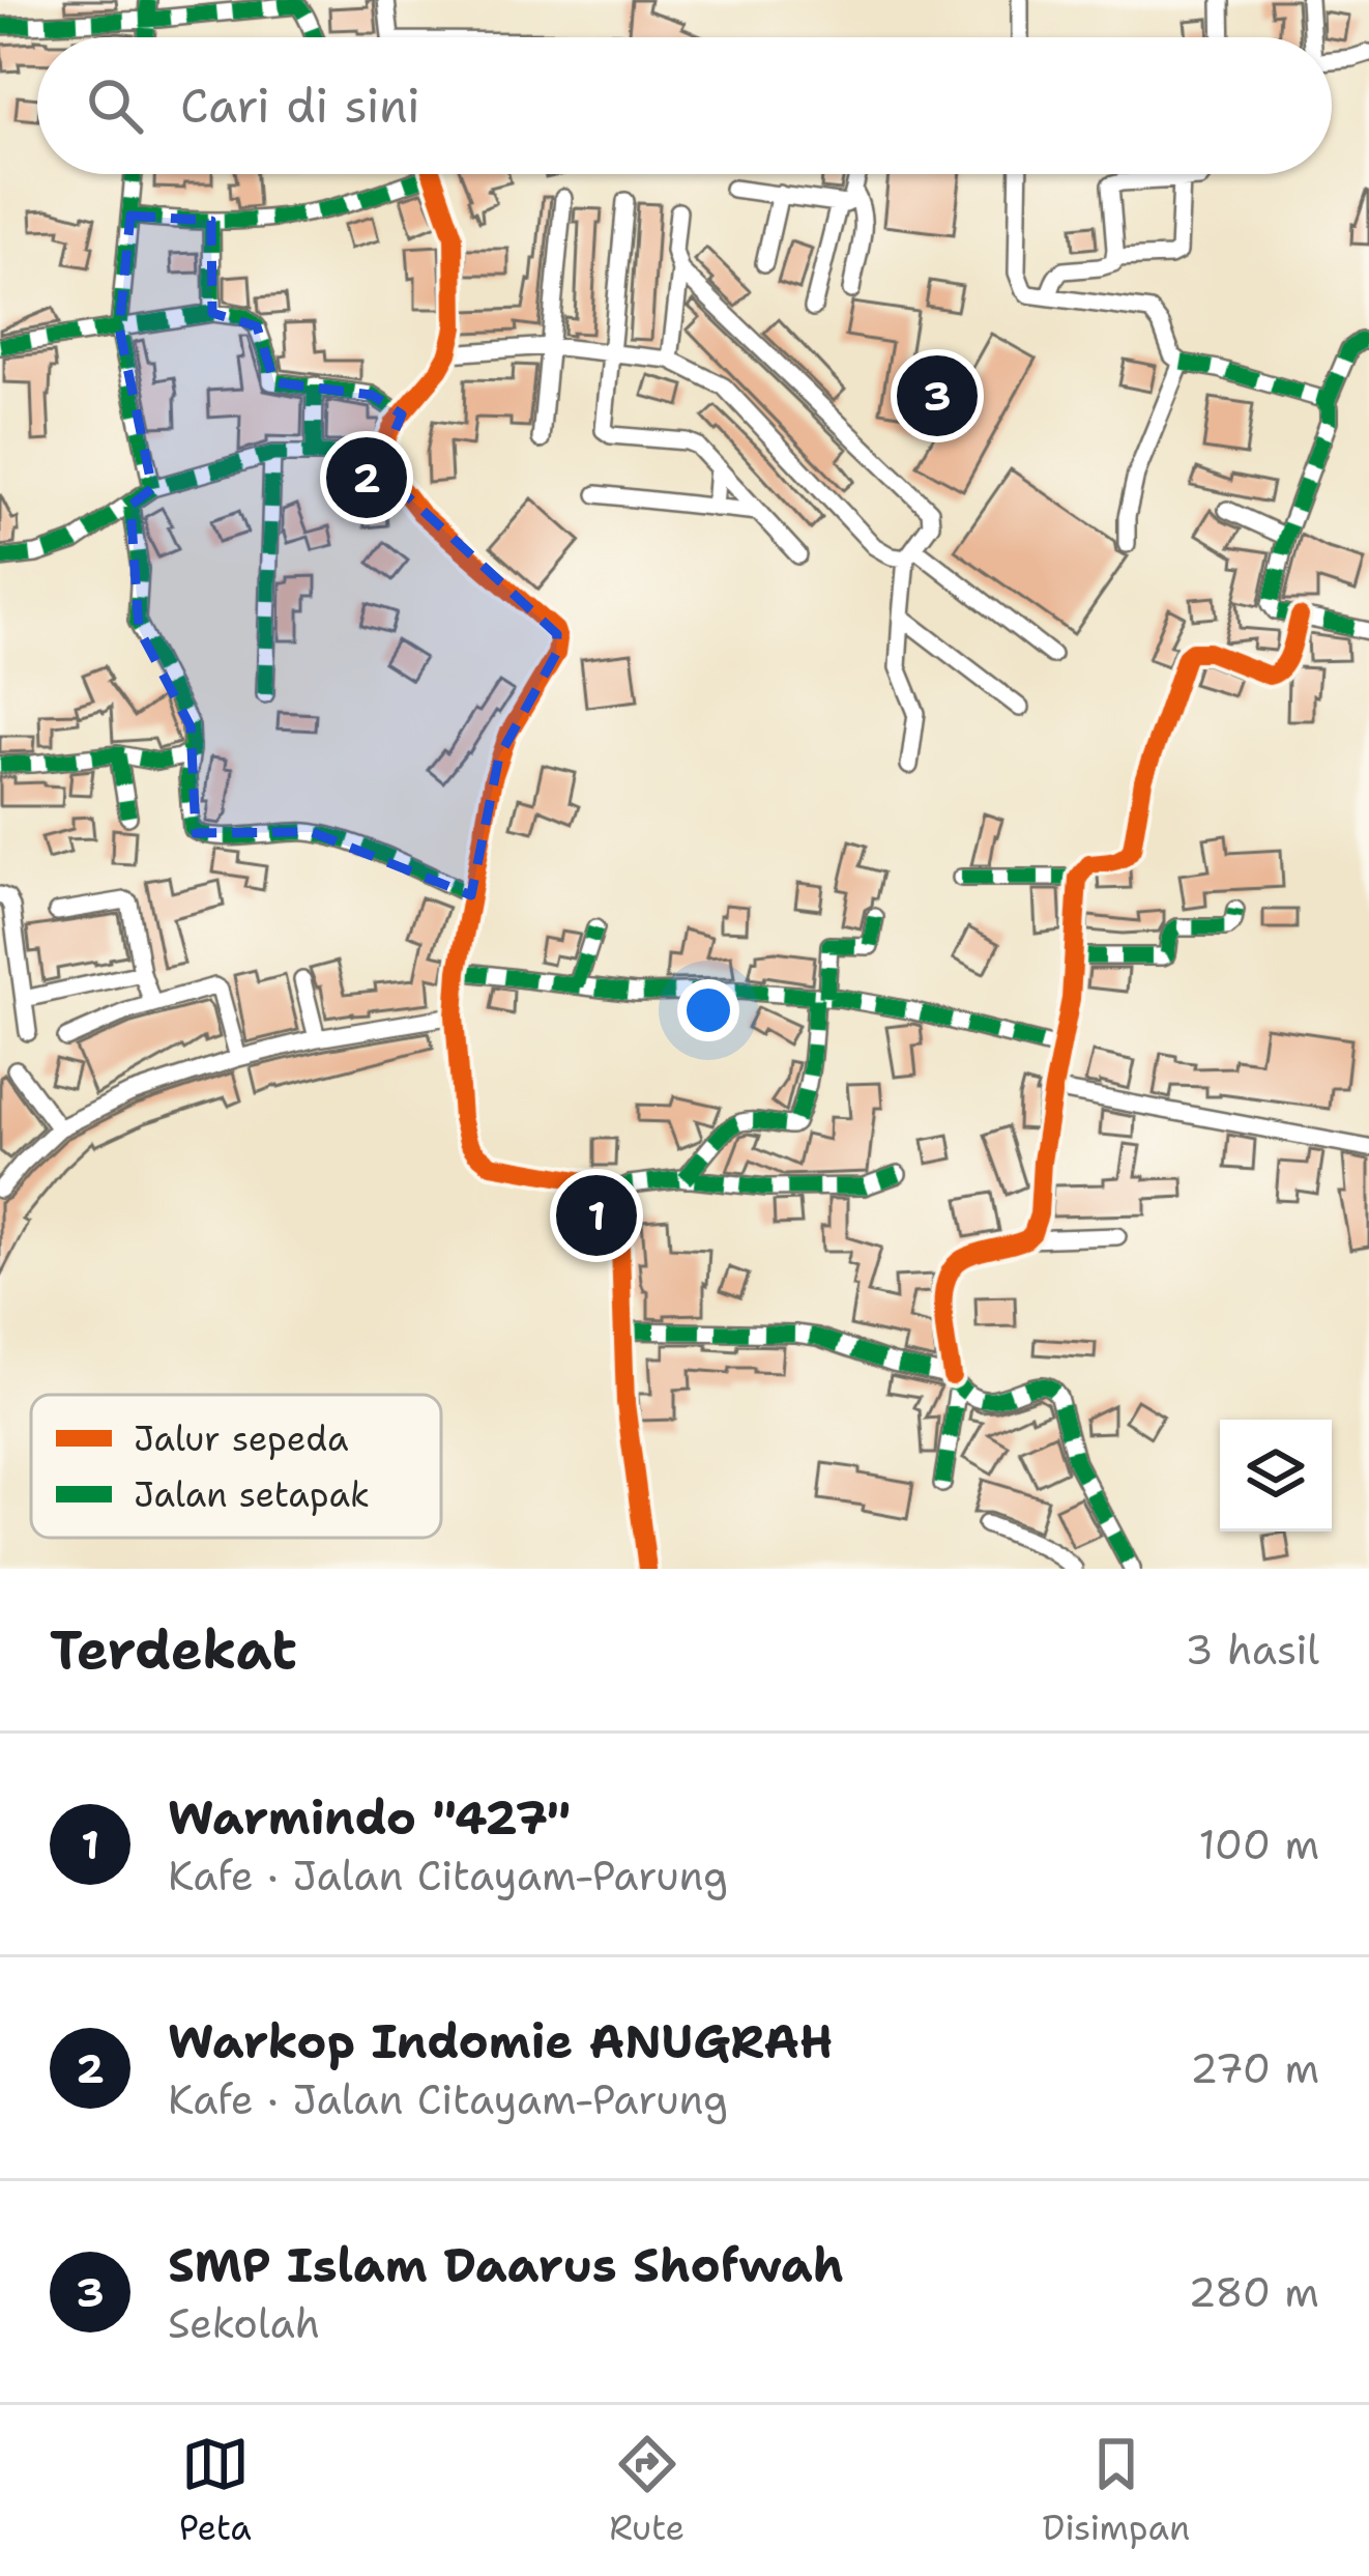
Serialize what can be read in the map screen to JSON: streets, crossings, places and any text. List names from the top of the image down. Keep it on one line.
{"legend":["Jalur sepeda","Jalan setapak"],"page":{"search":"Cari di sini","pins":["3","2","1"],"heading":["Terdekat","3 hasil"],"list":[{"mark":"1","name":"Warmindo \"427\"","note":"Kafe · Jalan Citayam-Parung","value":"100 m"},{"mark":"2","name":"Warkop Indomie ANUGRAH","note":"Kafe · Jalan Citayam-Parung","value":"270 m"},{"mark":"3","name":"SMP Islam Daarus Shofwah","note":"Sekolah","value":"280 m"}],"nav":["Peta","Rute","Disimpan"]}}
